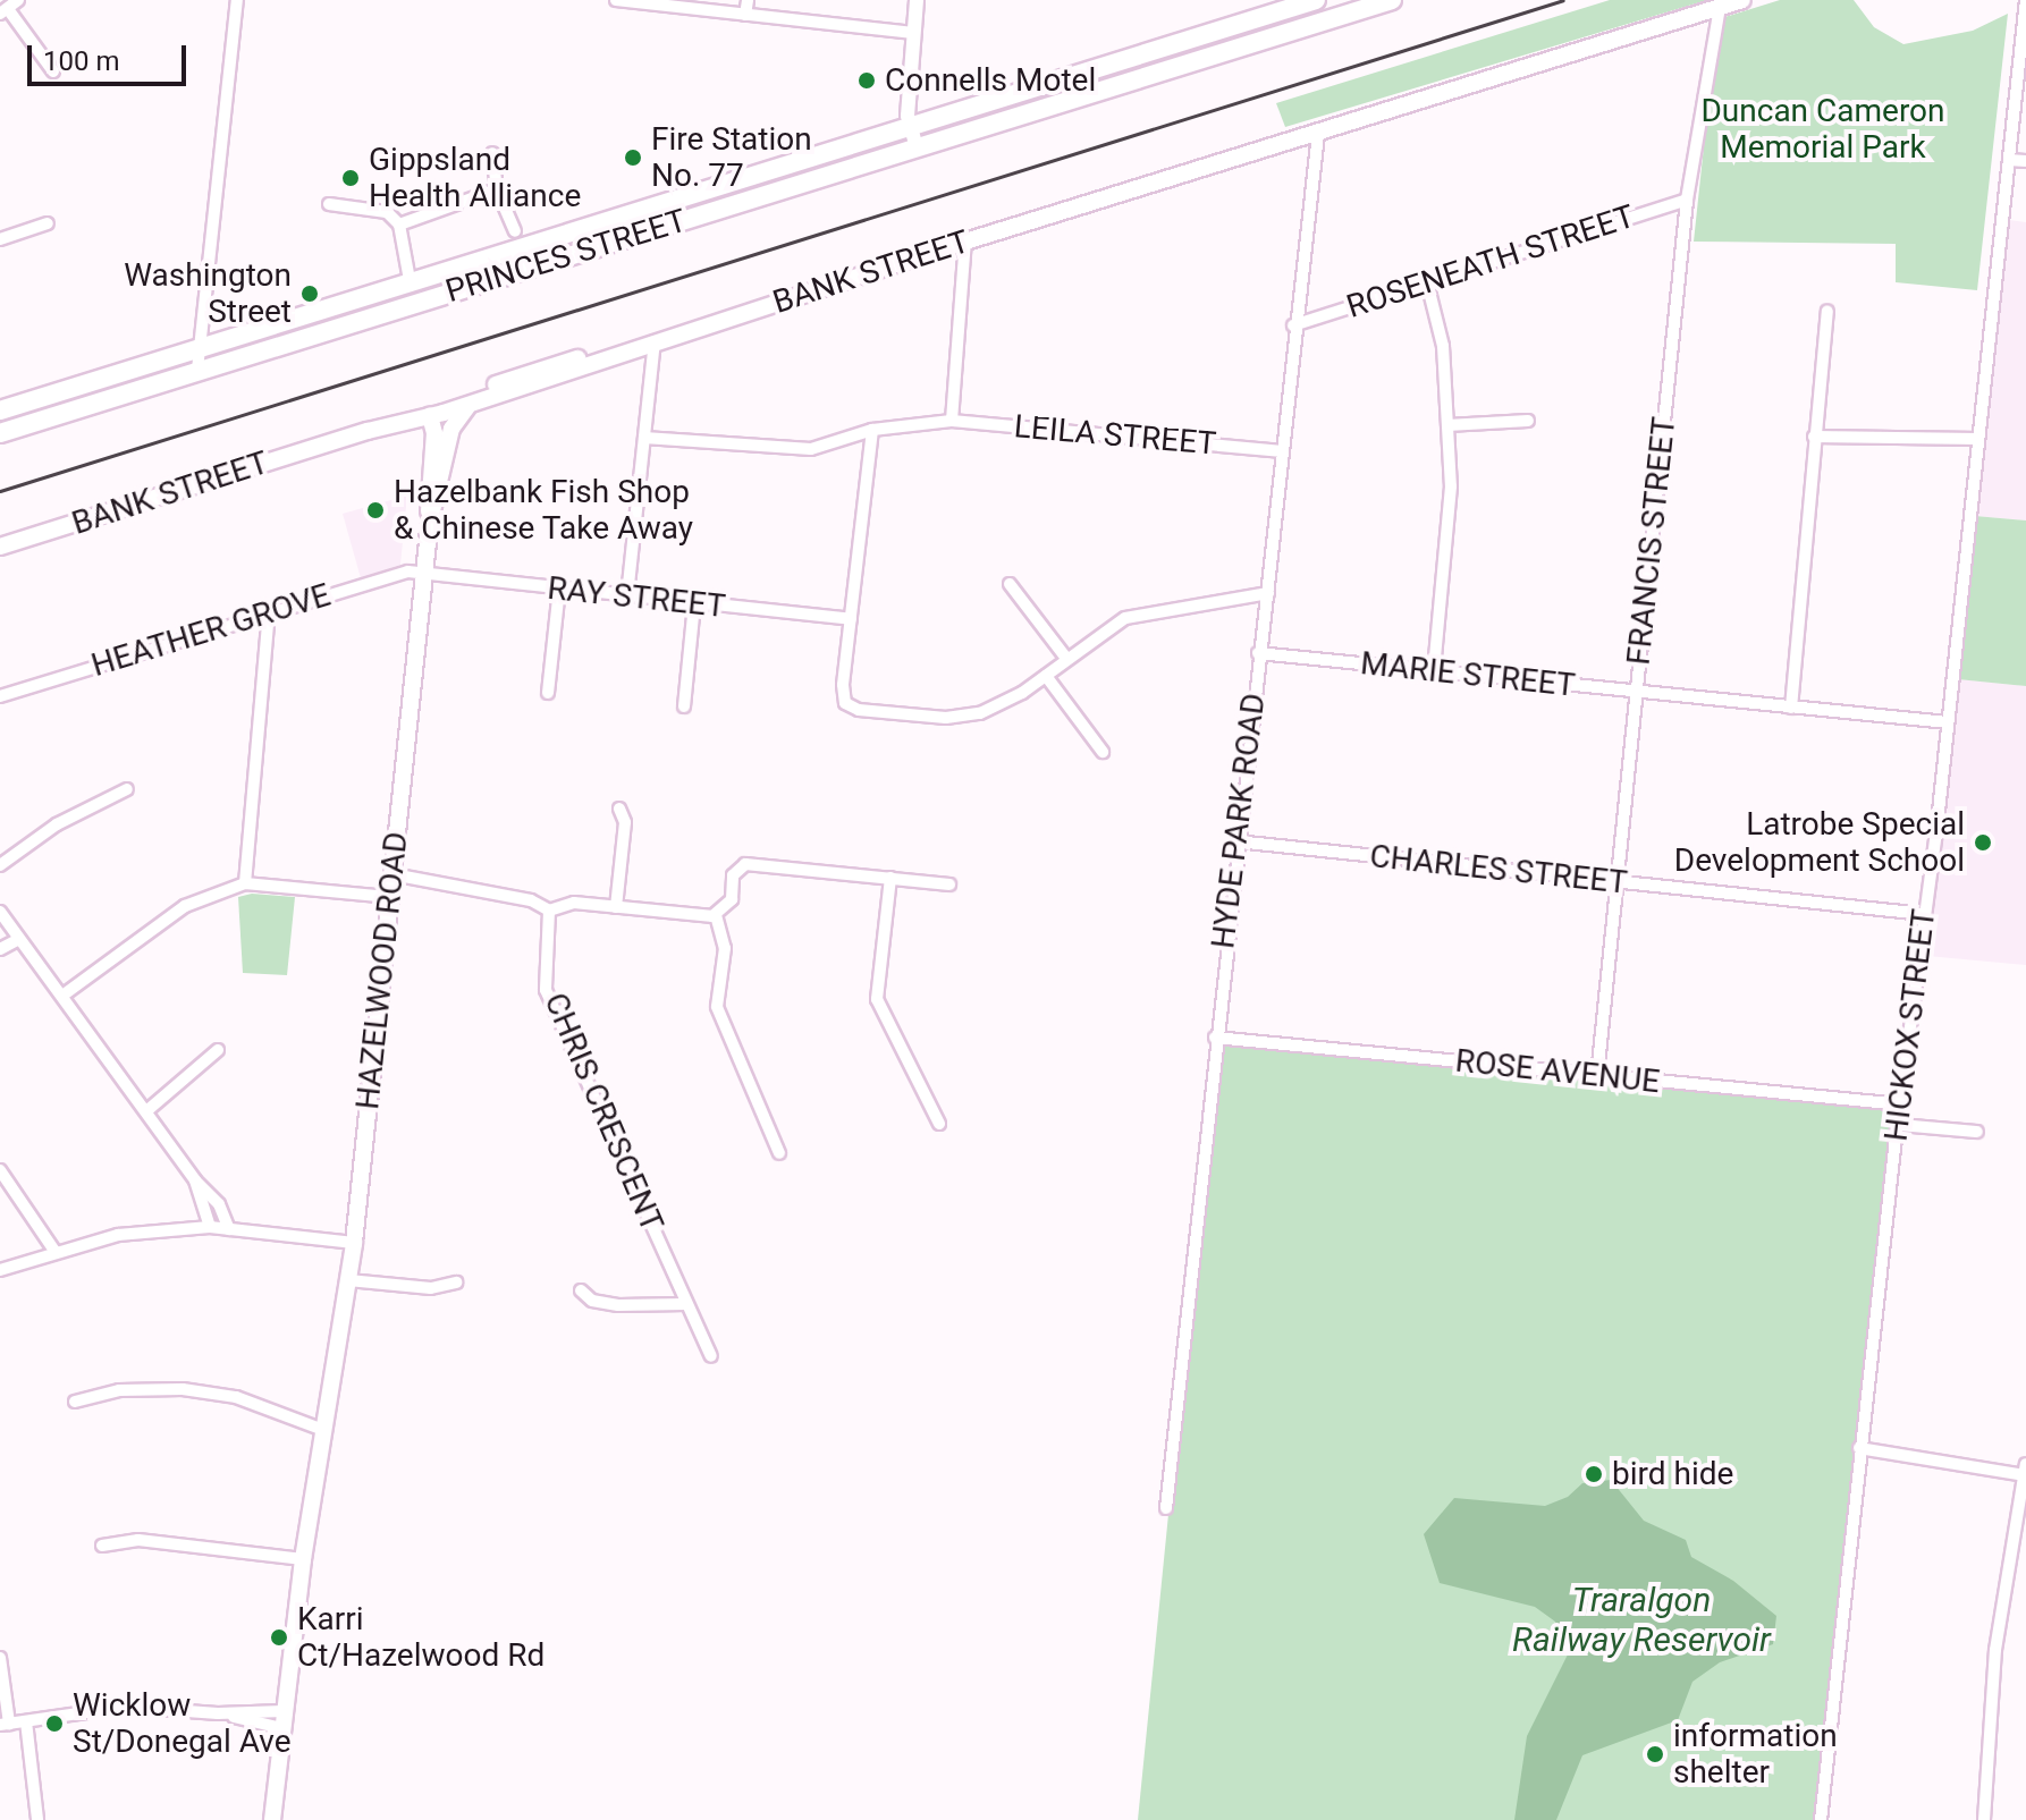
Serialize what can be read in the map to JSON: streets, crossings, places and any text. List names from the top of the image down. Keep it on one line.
{"streets":{"highway":["PRINCES STREET"],"main road":["BANK STREET","HAZELWOOD ROAD"],"street":["ROSENEATH STREET","LEILA STREET","FRANCIS STREET","RAY STREET","HEATHER GROVE","MARIE STREET","HYDE PARK ROAD","CHARLES STREET","HICKOX STREET","ROSE AVENUE","CHRIS CRESCENT"]},"crossings":[["ROSENEATH STREET","FRANCIS STREET"],["ROSENEATH STREET","HYDE PARK ROAD"],["BANK STREET","FRANCIS STREET"],["BANK STREET","HYDE PARK ROAD"],["LEILA STREET","HYDE PARK ROAD"],["FRANCIS STREET","MARIE STREET"],["FRANCIS STREET","CHARLES STREET"],["FRANCIS STREET","ROSE AVENUE"],["RAY STREET","HEATHER GROVE"],["RAY STREET","HAZELWOOD ROAD"],["HEATHER GROVE","HAZELWOOD ROAD"],["MARIE STREET","HYDE PARK ROAD"],["MARIE STREET","HICKOX STREET"],["HYDE PARK ROAD","CHARLES STREET"],["HYDE PARK ROAD","ROSE AVENUE"],["CHARLES STREET","HICKOX STREET"],["HICKOX STREET","ROSE AVENUE"]],"water":["Traralgon Railway Reservoir"],"parks":["Duncan Cameron Memorial Park"],"places":["Connells Motel","Fire Station No. 77","Gippsland Health Alliance","Washington Street","Hazelbank Fish Shop & Chinese Take Away","Latrobe Special Development School","bird hide","Karri Ct/Hazelwood Rd","Wicklow St/Donegal Ave","information shelter"],"scale_bar":"100 m"}
